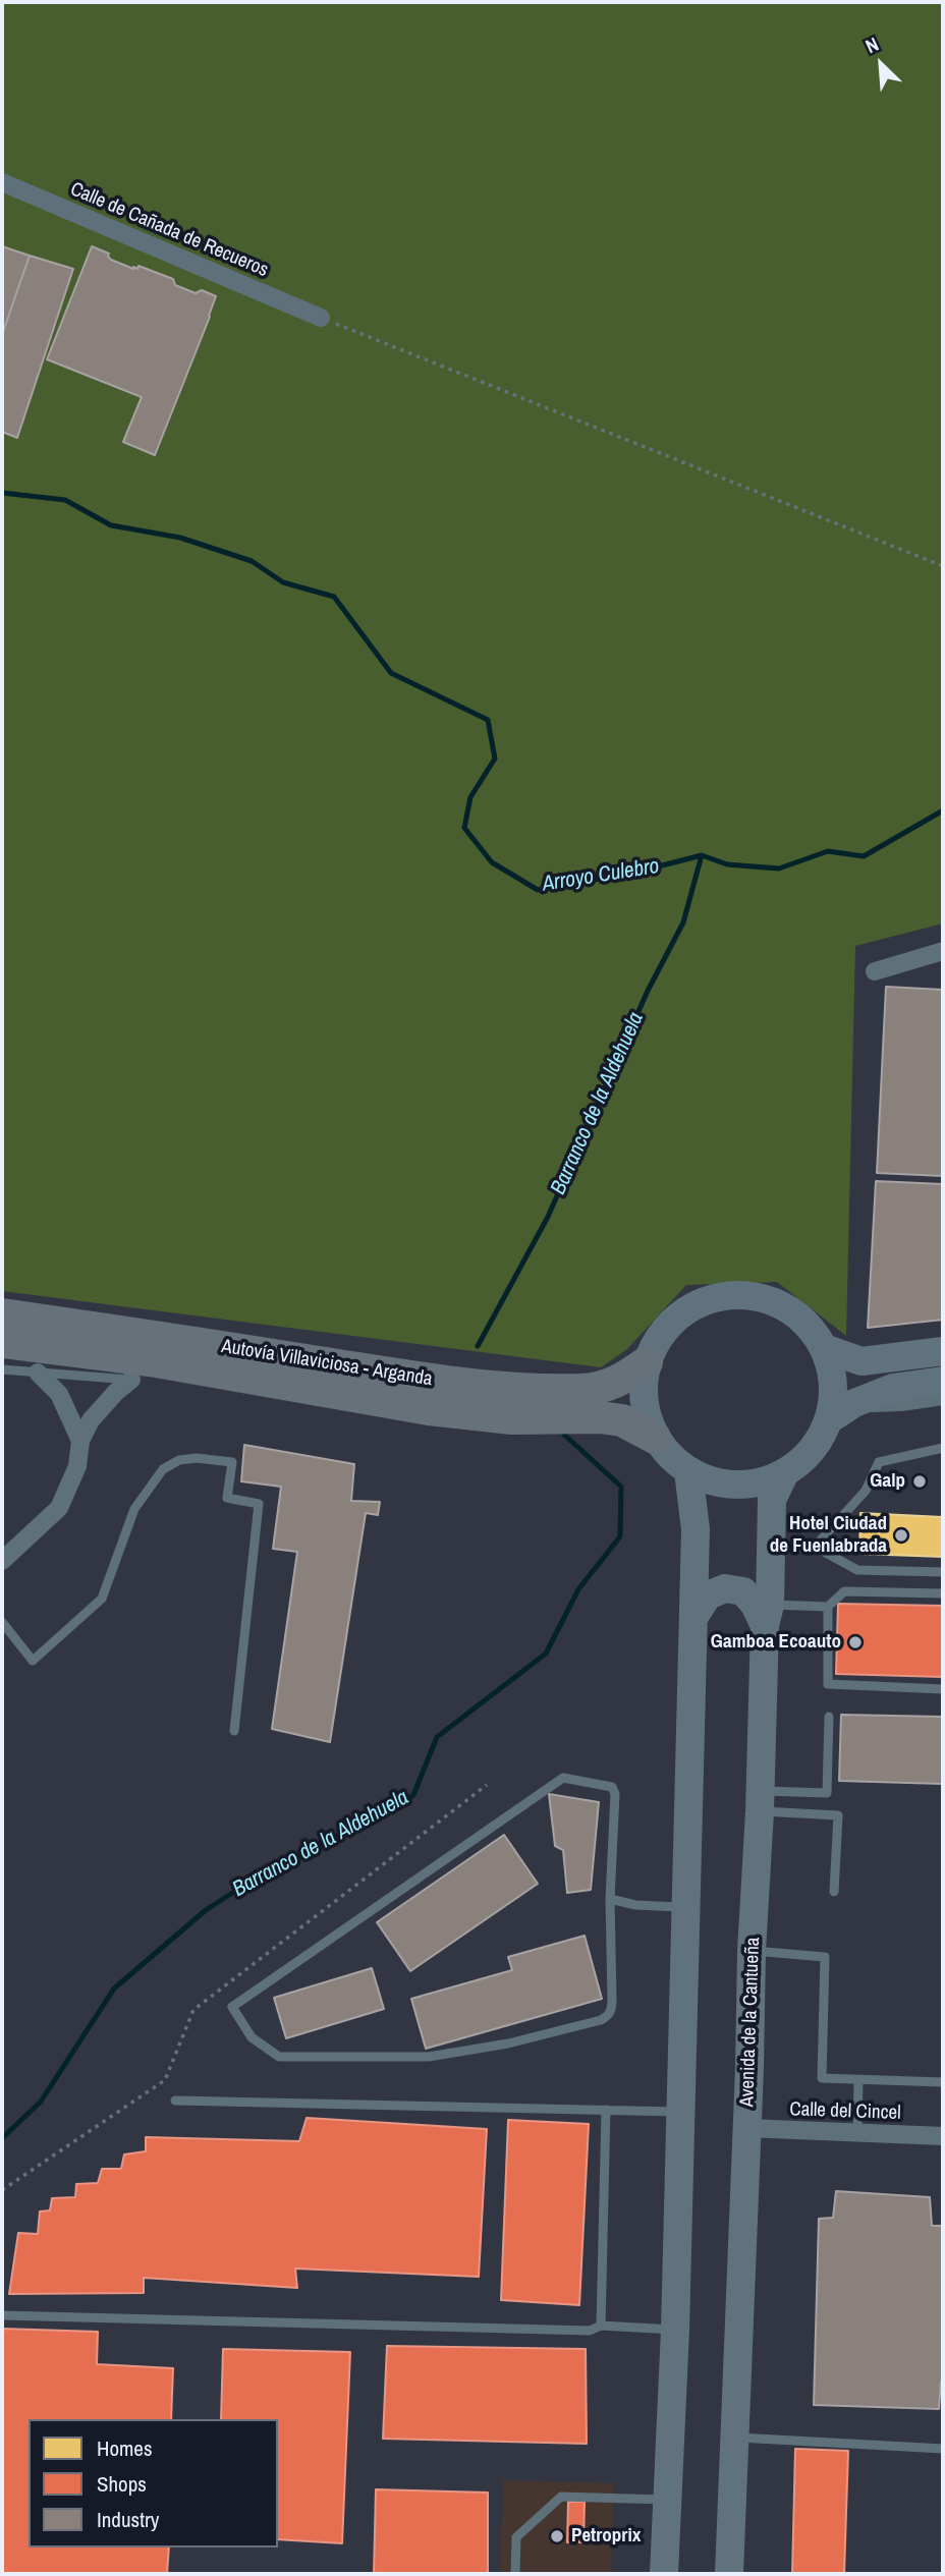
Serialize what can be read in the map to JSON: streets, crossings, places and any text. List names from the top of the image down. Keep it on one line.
{"streets":{"highway":["Autovía Villaviciosa - Arganda"],"main road":["Avenida de la Cantueña"],"street":["Calle de Cañada de Recueros","Calle del Cincel"]},"crossings":[["Autovía Villaviciosa - Arganda","Avenida de la Cantueña"],["Avenida de la Cantueña","Calle del Cincel"]],"water":["Arroyo Culebro","Barranco de la Aldehuela"],"places":["Galp","Hotel Ciudad de Fuenlabrada","Gamboa Ecoauto","Petroprix"],"legend":["Homes","Shops","Industry"],"north":"top left"}
